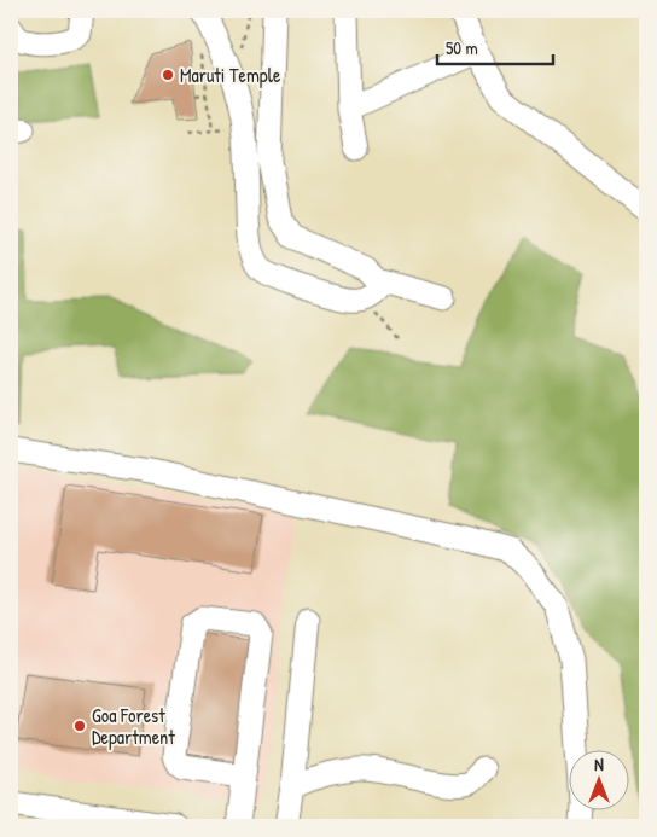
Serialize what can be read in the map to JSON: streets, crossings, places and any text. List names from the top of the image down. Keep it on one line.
{"places":["Maruti Temple","Goa Forest Department"],"scale_bar":"50 m","north":"top"}
